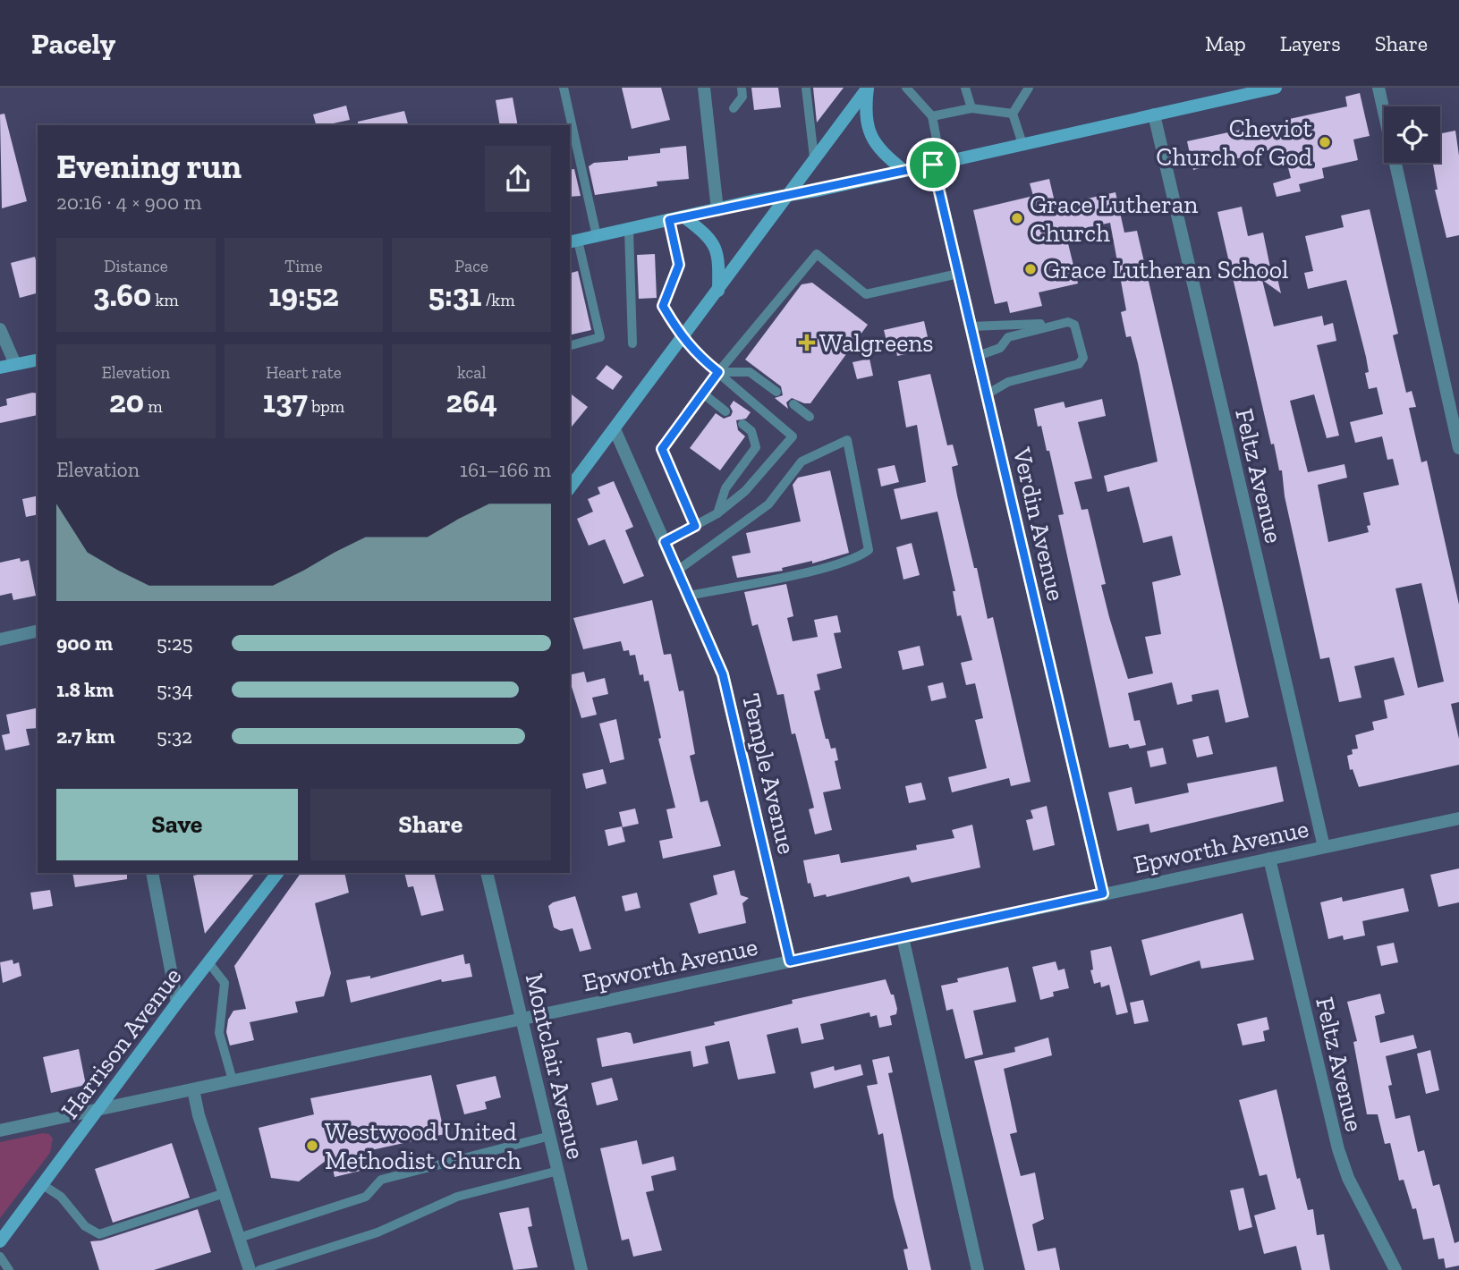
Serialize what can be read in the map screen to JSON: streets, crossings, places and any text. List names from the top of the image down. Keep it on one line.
{"streets":{"main road":["Harrison Avenue"],"street":["Feltz Avenue","Verdin Avenue","Temple Avenue","Epworth Avenue","Montclair Avenue"]},"crossings":[["Feltz Avenue","Epworth Avenue"],["Verdin Avenue","Epworth Avenue"],["Temple Avenue","Epworth Avenue"],["Epworth Avenue","Harrison Avenue"],["Epworth Avenue","Montclair Avenue"]],"places":{"other":["Cheviot Church of God","Grace Lutheran Church","Grace Lutheran School","Westwood United Methodist Church"],"health":["Walgreens"]},"page":{"header":"Pacely","nav":["Map","Layers","Share"],"heading":["Evening run","20:16 · 4 × 900 m"],"stats":[["Distance","3.60 km"],["Time","19:52"],["Pace","5:31 /km"],["Elevation","20 m"],["Heart rate","137 bpm"],["kcal","264"]],"chart":["Elevation","161–166 m"],"list":[{"name":"900 m","note":"5:25"},{"name":"1.8 km","note":"5:34"},{"name":"2.7 km","note":"5:32"}],"buttons":["Save","Share"]}}
